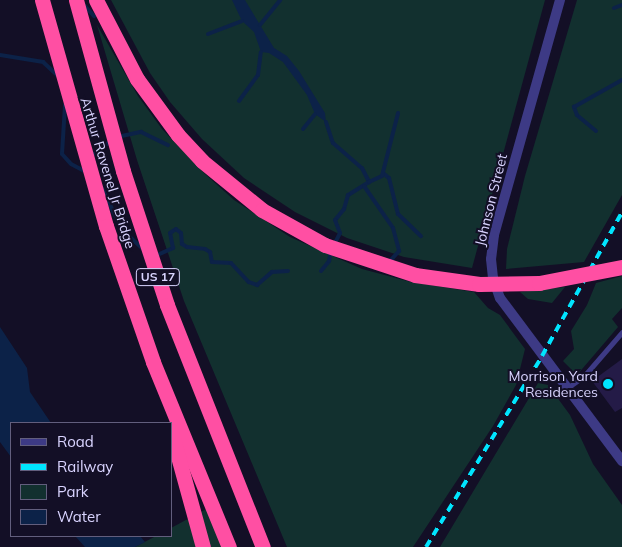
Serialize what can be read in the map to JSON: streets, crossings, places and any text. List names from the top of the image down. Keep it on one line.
{"streets":{"highway":["Arthur Ravenel Jr Bridge","US 17"],"street":["Johnson Street"]},"places":["Morrison Yard Residences"],"legend":["Road","Railway","Park","Water"]}
